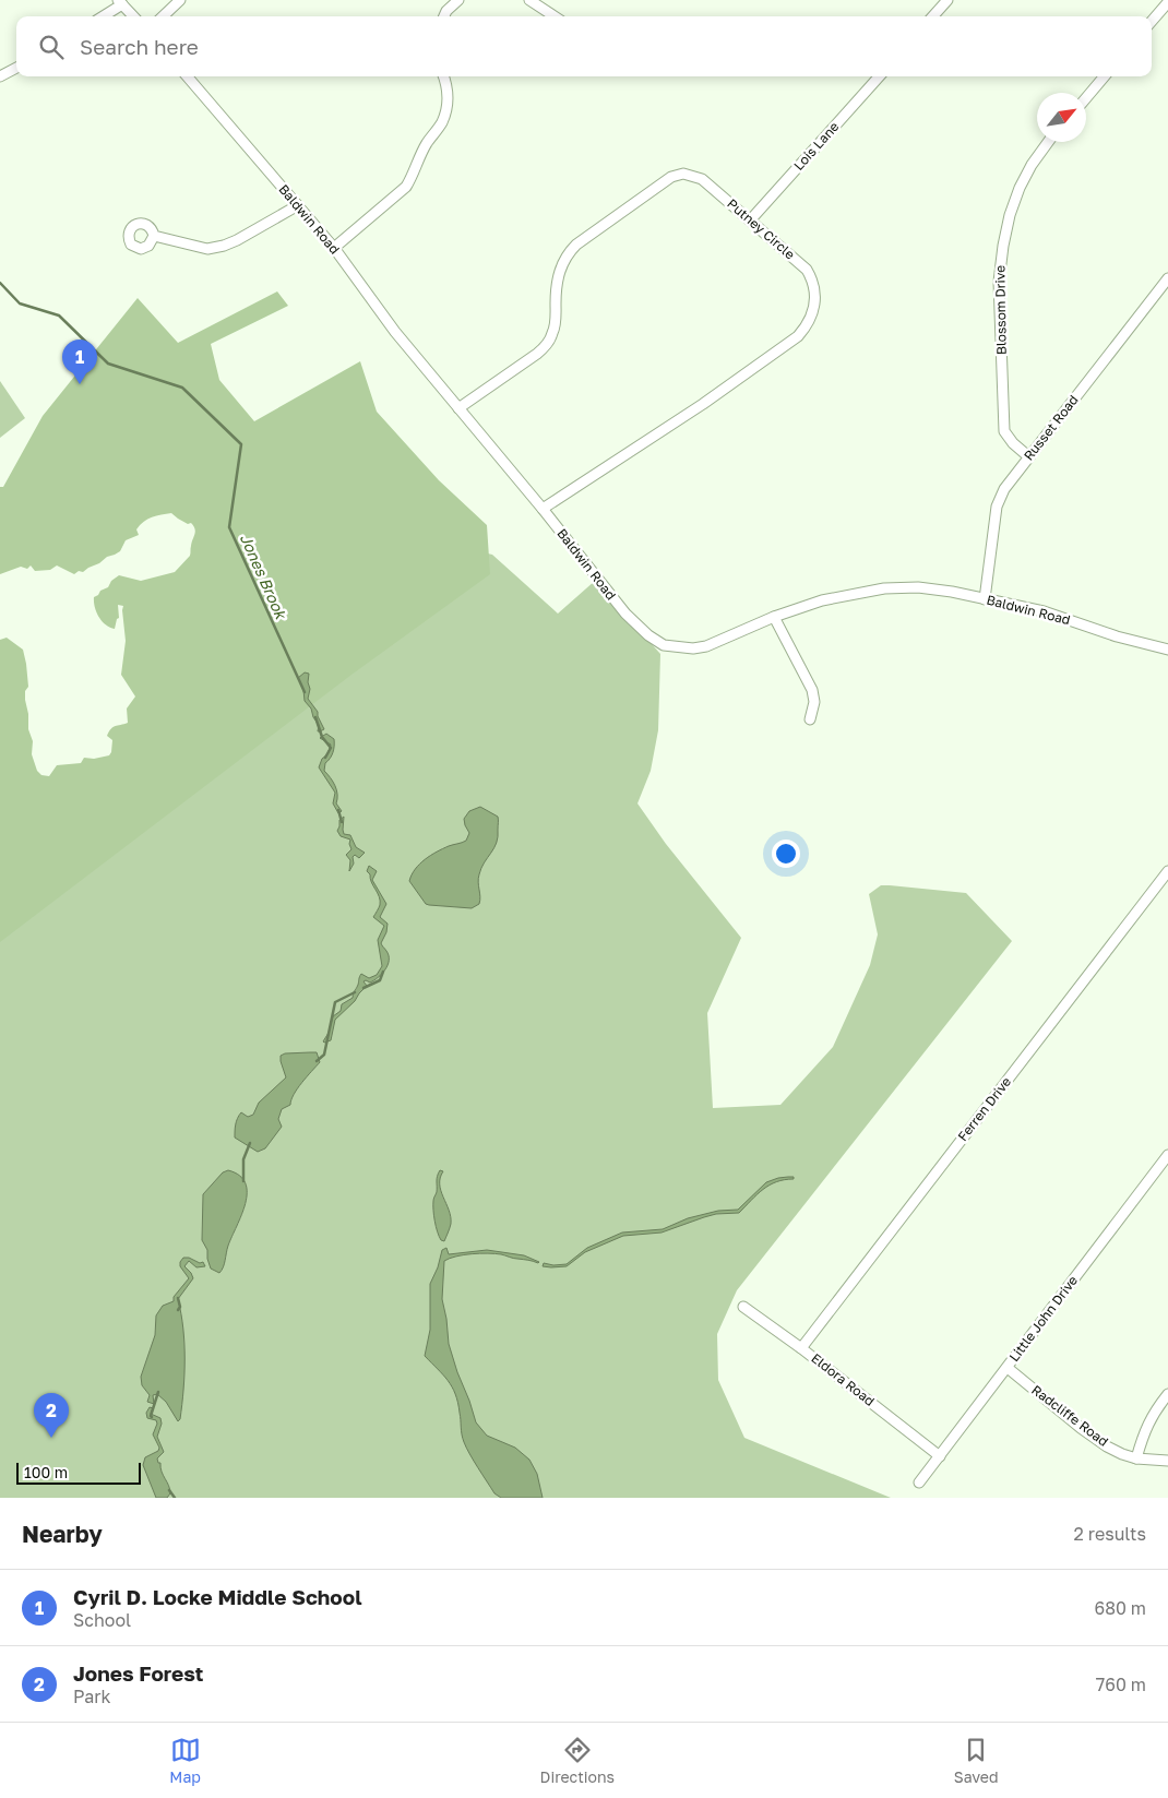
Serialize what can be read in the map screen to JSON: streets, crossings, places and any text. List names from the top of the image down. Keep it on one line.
{"streets":{"street":["Lois Lane","Baldwin Road","Putney Circle","Blossom Drive","Russet Road","Ferren Drive","Little John Drive","Eldora Road","Radcliffe Road"]},"crossings":[["Lois Lane","Putney Circle"],["Baldwin Road","Putney Circle"],["Baldwin Road","Russet Road"],["Blossom Drive","Russet Road"],["Ferren Drive","Eldora Road"],["Little John Drive","Eldora Road"],["Little John Drive","Radcliffe Road"]],"water":["Jones Brook"],"scale_bar":"100 m","north":"top right","page":{"search":"Search here","pins":["1","2"],"scale":"100 m","heading":["Nearby","2 results"],"list":[{"mark":"1","name":"Cyril D. Locke Middle School","note":"School","value":"680 m"},{"mark":"2","name":"Jones Forest","note":"Park","value":"760 m"}],"nav":["Map","Directions","Saved"]}}
